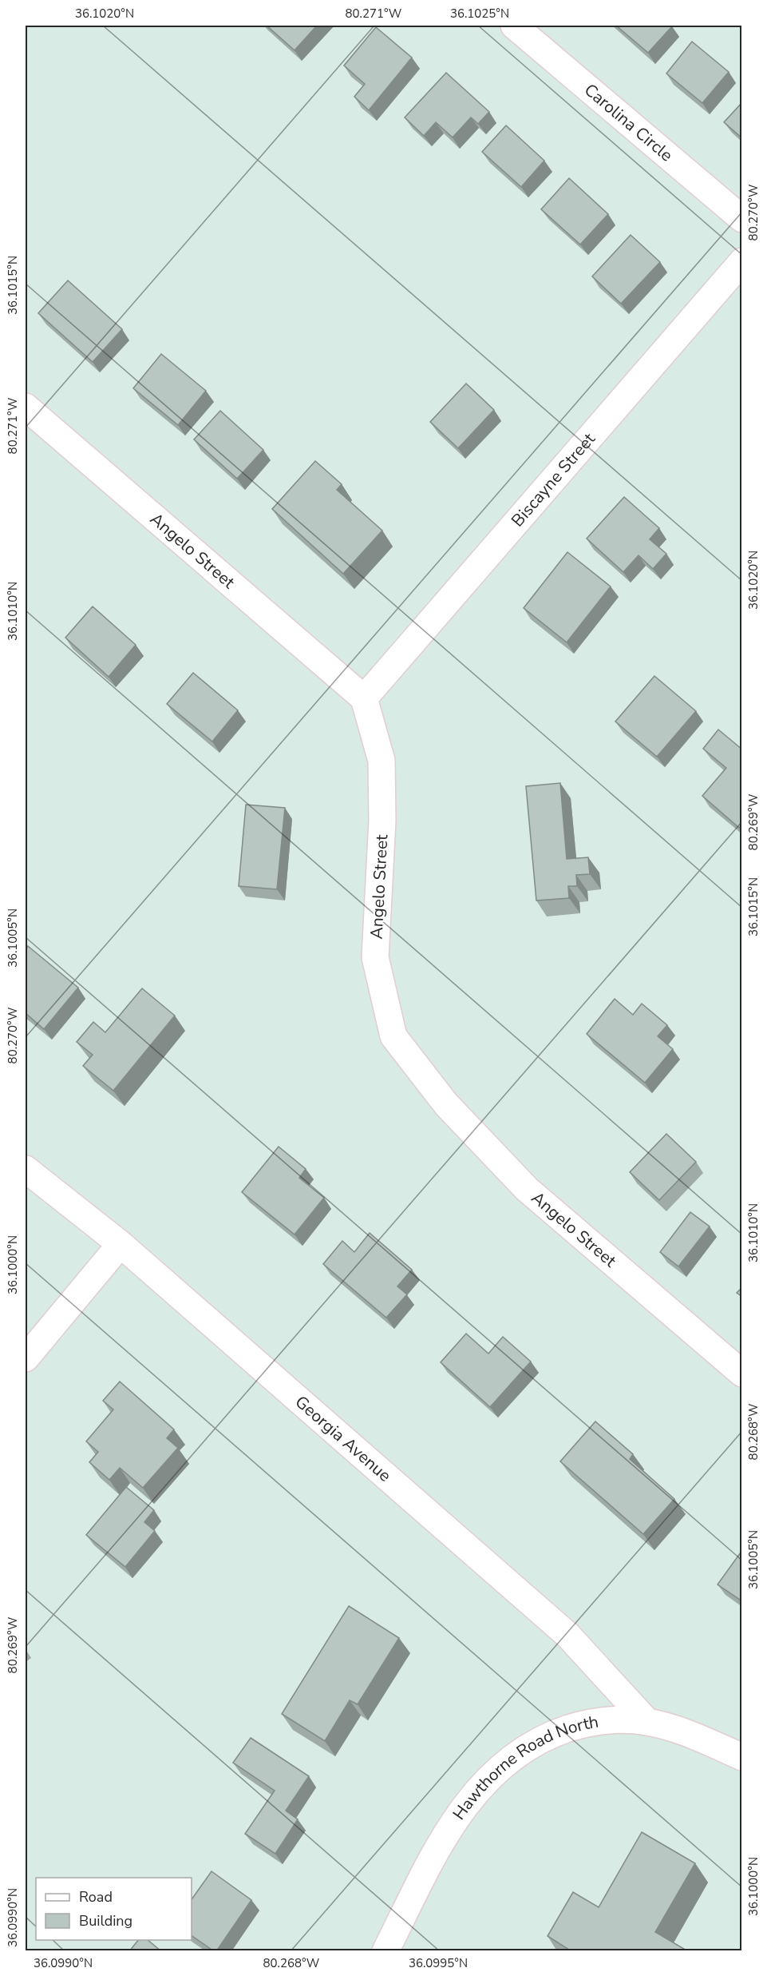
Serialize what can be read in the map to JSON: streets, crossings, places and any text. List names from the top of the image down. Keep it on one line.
{"streets":{"street":["Carolina Circle","Biscayne Street","Angelo Street","Georgia Avenue","Hawthorne Road North"]},"crossings":[["Biscayne Street","Angelo Street"],["Georgia Avenue","Hawthorne Road North"]],"legend":["Road","Building"],"coordinates":["36.1020°N","80.271°W","36.1025°N","80.270°W","36.1015°N","36.1010°N","80.269°W","36.1005°N","36.1000°N","80.268°W","36.0990°N","36.0995°N"]}
